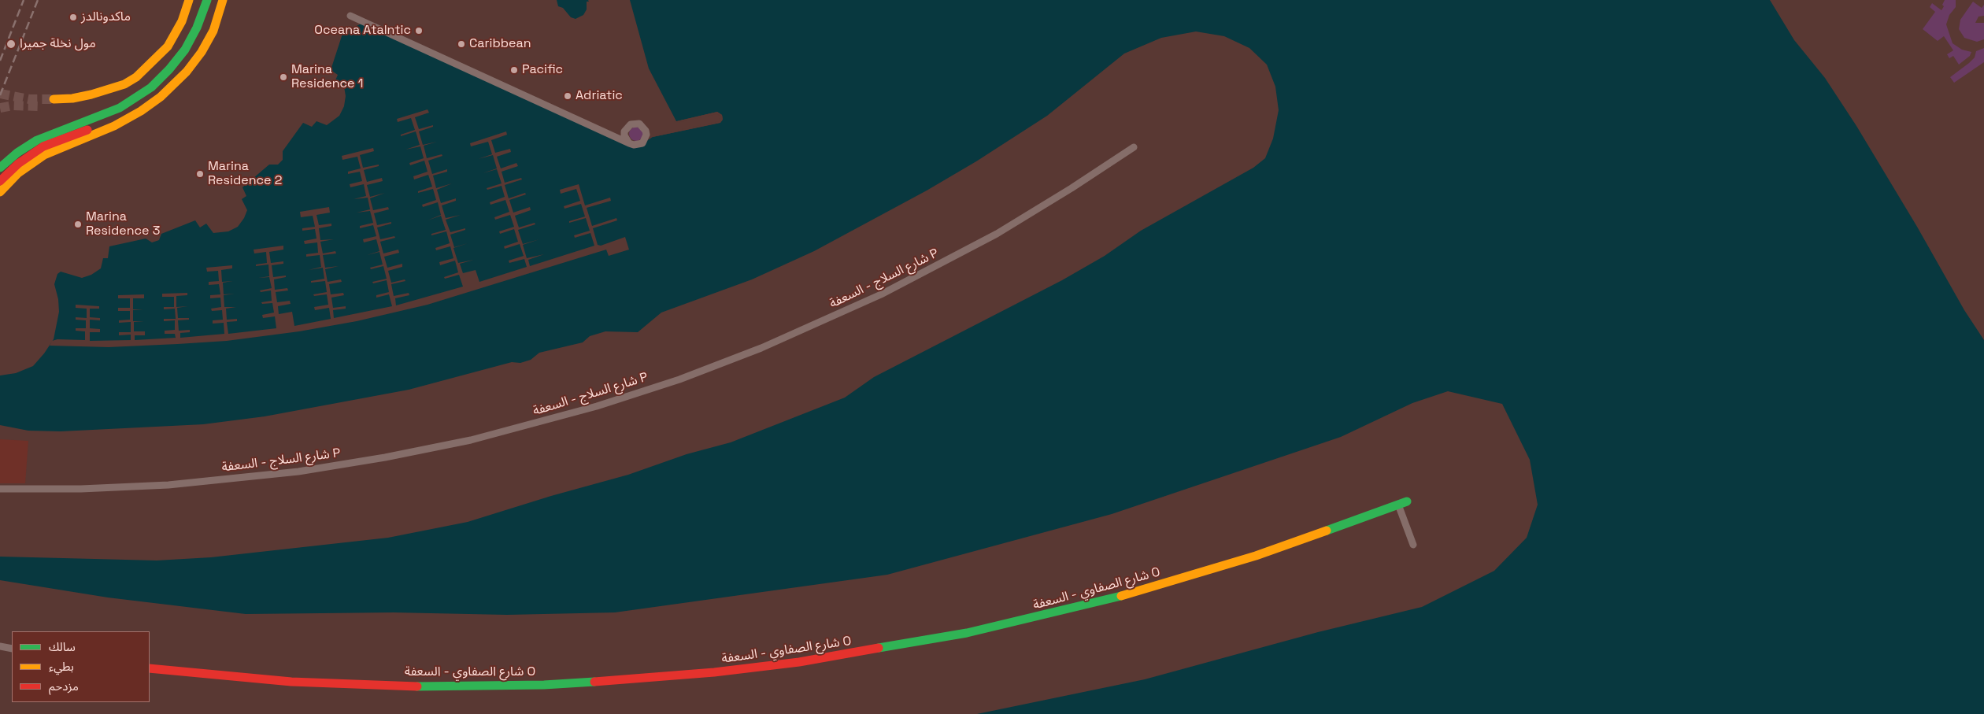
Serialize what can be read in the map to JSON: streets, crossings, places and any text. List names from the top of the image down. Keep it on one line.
{"streets":{"street":["شارع السلاج - السعفة P","شارع الصفاوي - السعفة O"]},"places":["ماكدونالدز","Oceana Atalntic","مول نخلة جميرا","Caribbean","Pacific","Marina Residence 1","Adriatic","Marina Residence 2","Marina Residence 3"],"legend":["سالك","بطيء","مزدحم"]}
